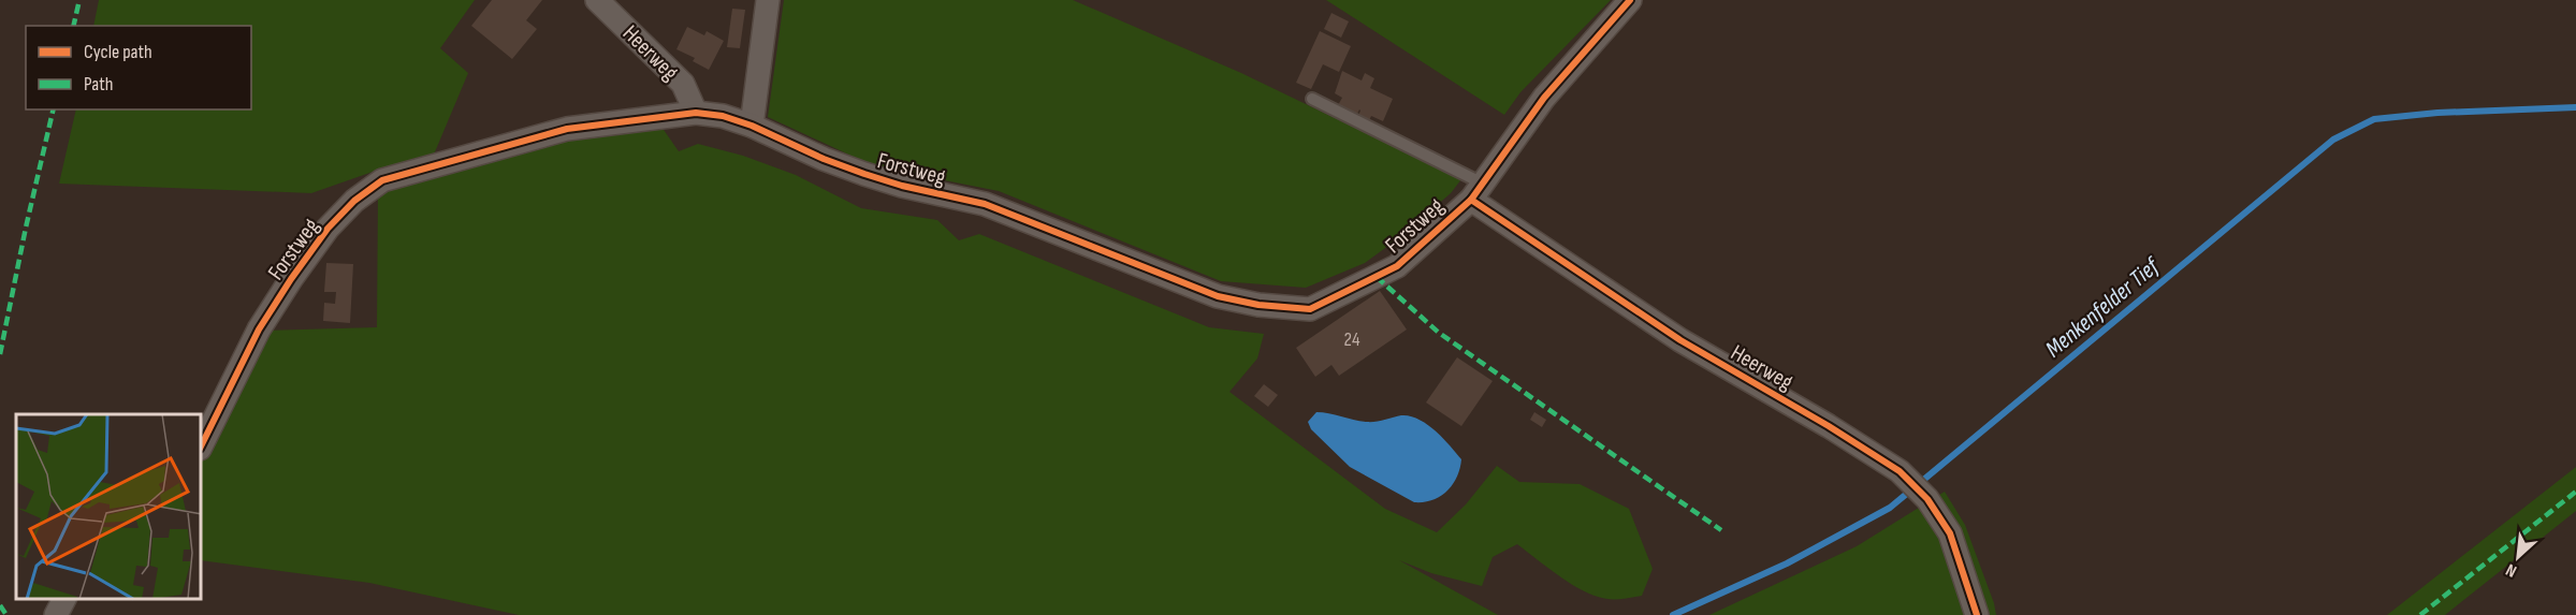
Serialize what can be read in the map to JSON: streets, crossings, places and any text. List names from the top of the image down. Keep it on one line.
{"streets":{"street":["Heerweg","Forstweg"]},"crossings":[["Heerweg","Forstweg"]],"water":["Menkenfelder Tief"],"house_numbers":["24"],"legend":["Cycle path","Path"],"north":"bottom left"}
